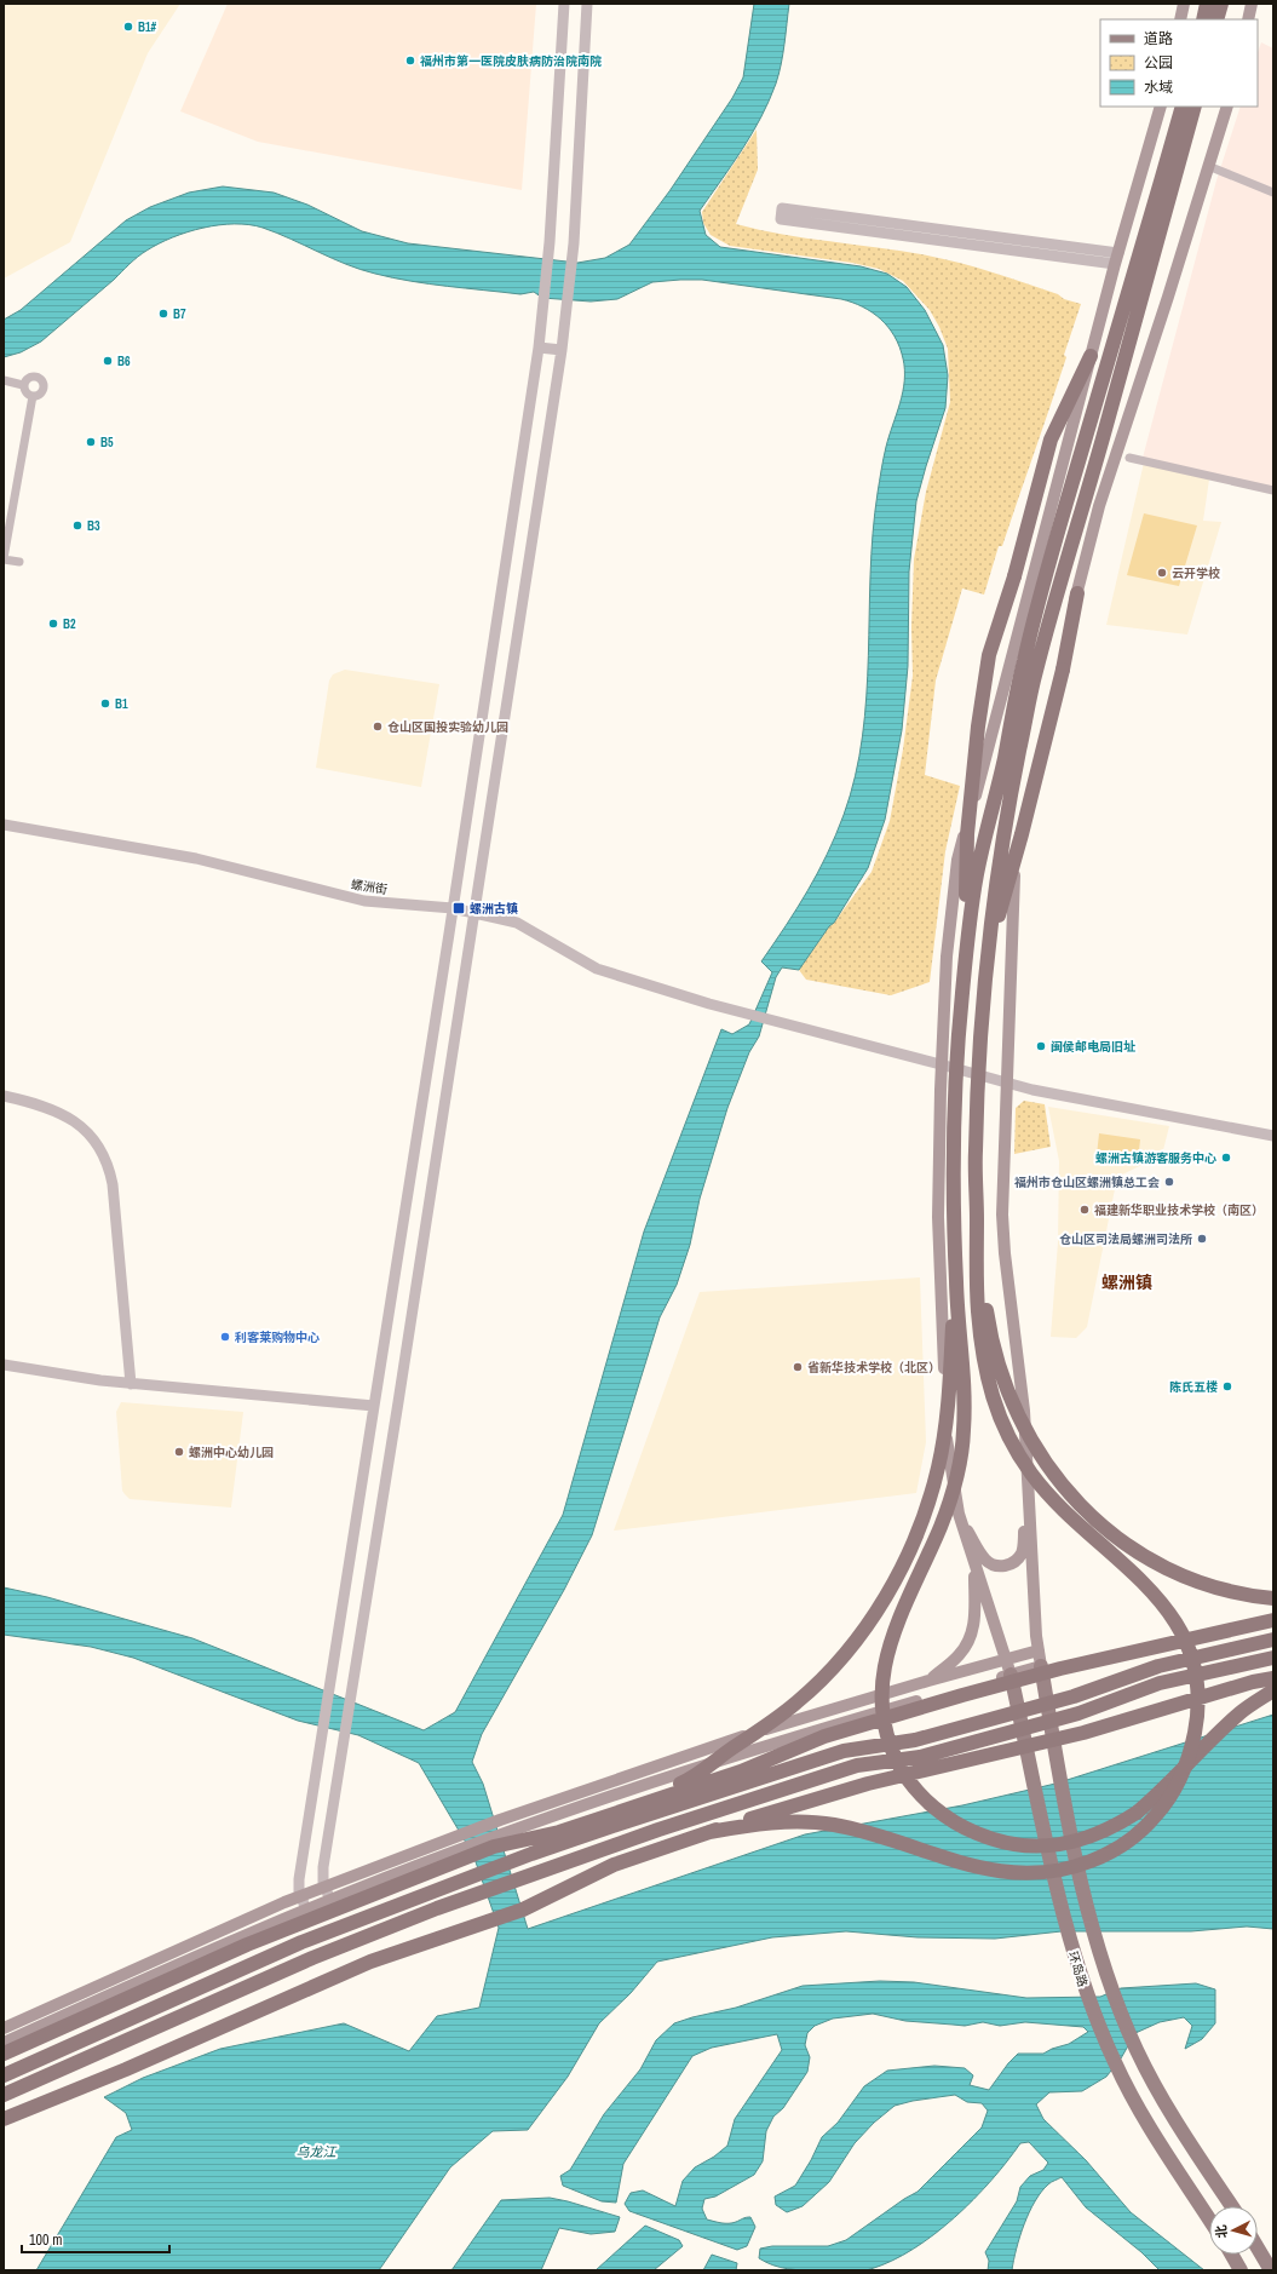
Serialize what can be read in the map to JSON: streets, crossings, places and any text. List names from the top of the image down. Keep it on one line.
{"streets":{"main road":["环岛路"],"street":["螺洲街"]},"districts":["螺洲镇"],"water":["乌龙江"],"places":{"other":["B1#","福州市第一医院皮肤病防治院南院","B7","B6","B5","B3","云开学校","B2","B1","仓山区国投实验幼儿园","闽侯邮电局旧址","螺洲古镇游客服务中心","福州市仓山区螺洲镇总工会","福建新华职业技术学校（南区）","仓山区司法局螺洲司法所","利客莱购物中心","省新华技术学校（北区）","陈氏五楼","螺洲中心幼儿园"],"transit":["螺洲古镇"]},"legend":["道路","公园","水域"],"scale_bar":"100 m","north":"left"}
